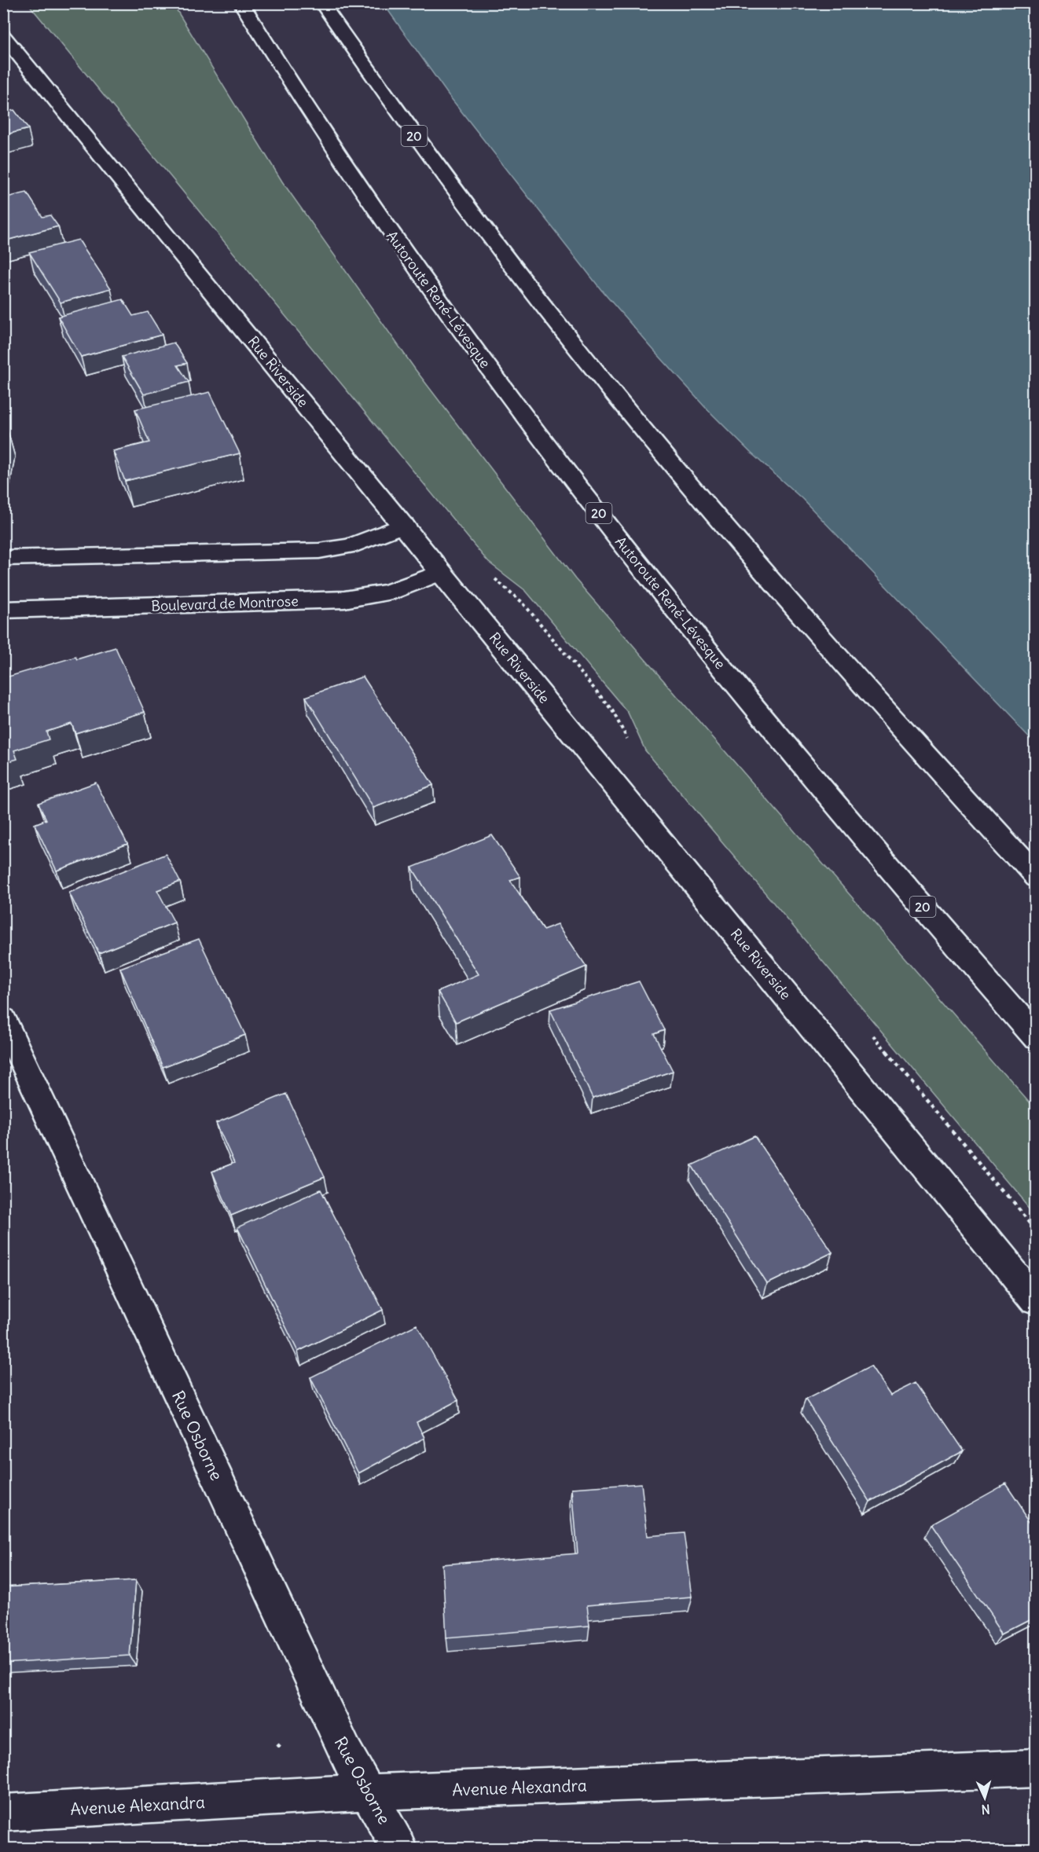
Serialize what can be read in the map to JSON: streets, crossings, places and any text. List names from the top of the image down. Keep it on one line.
{"streets":{"main road":["20","Autoroute René-Lévesque","Rue Riverside","Boulevard de Montrose","Rue Osborne","Avenue Alexandra"]},"crossings":[["Rue Riverside","Boulevard de Montrose"],["Rue Osborne","Avenue Alexandra"]],"north":"bottom"}
